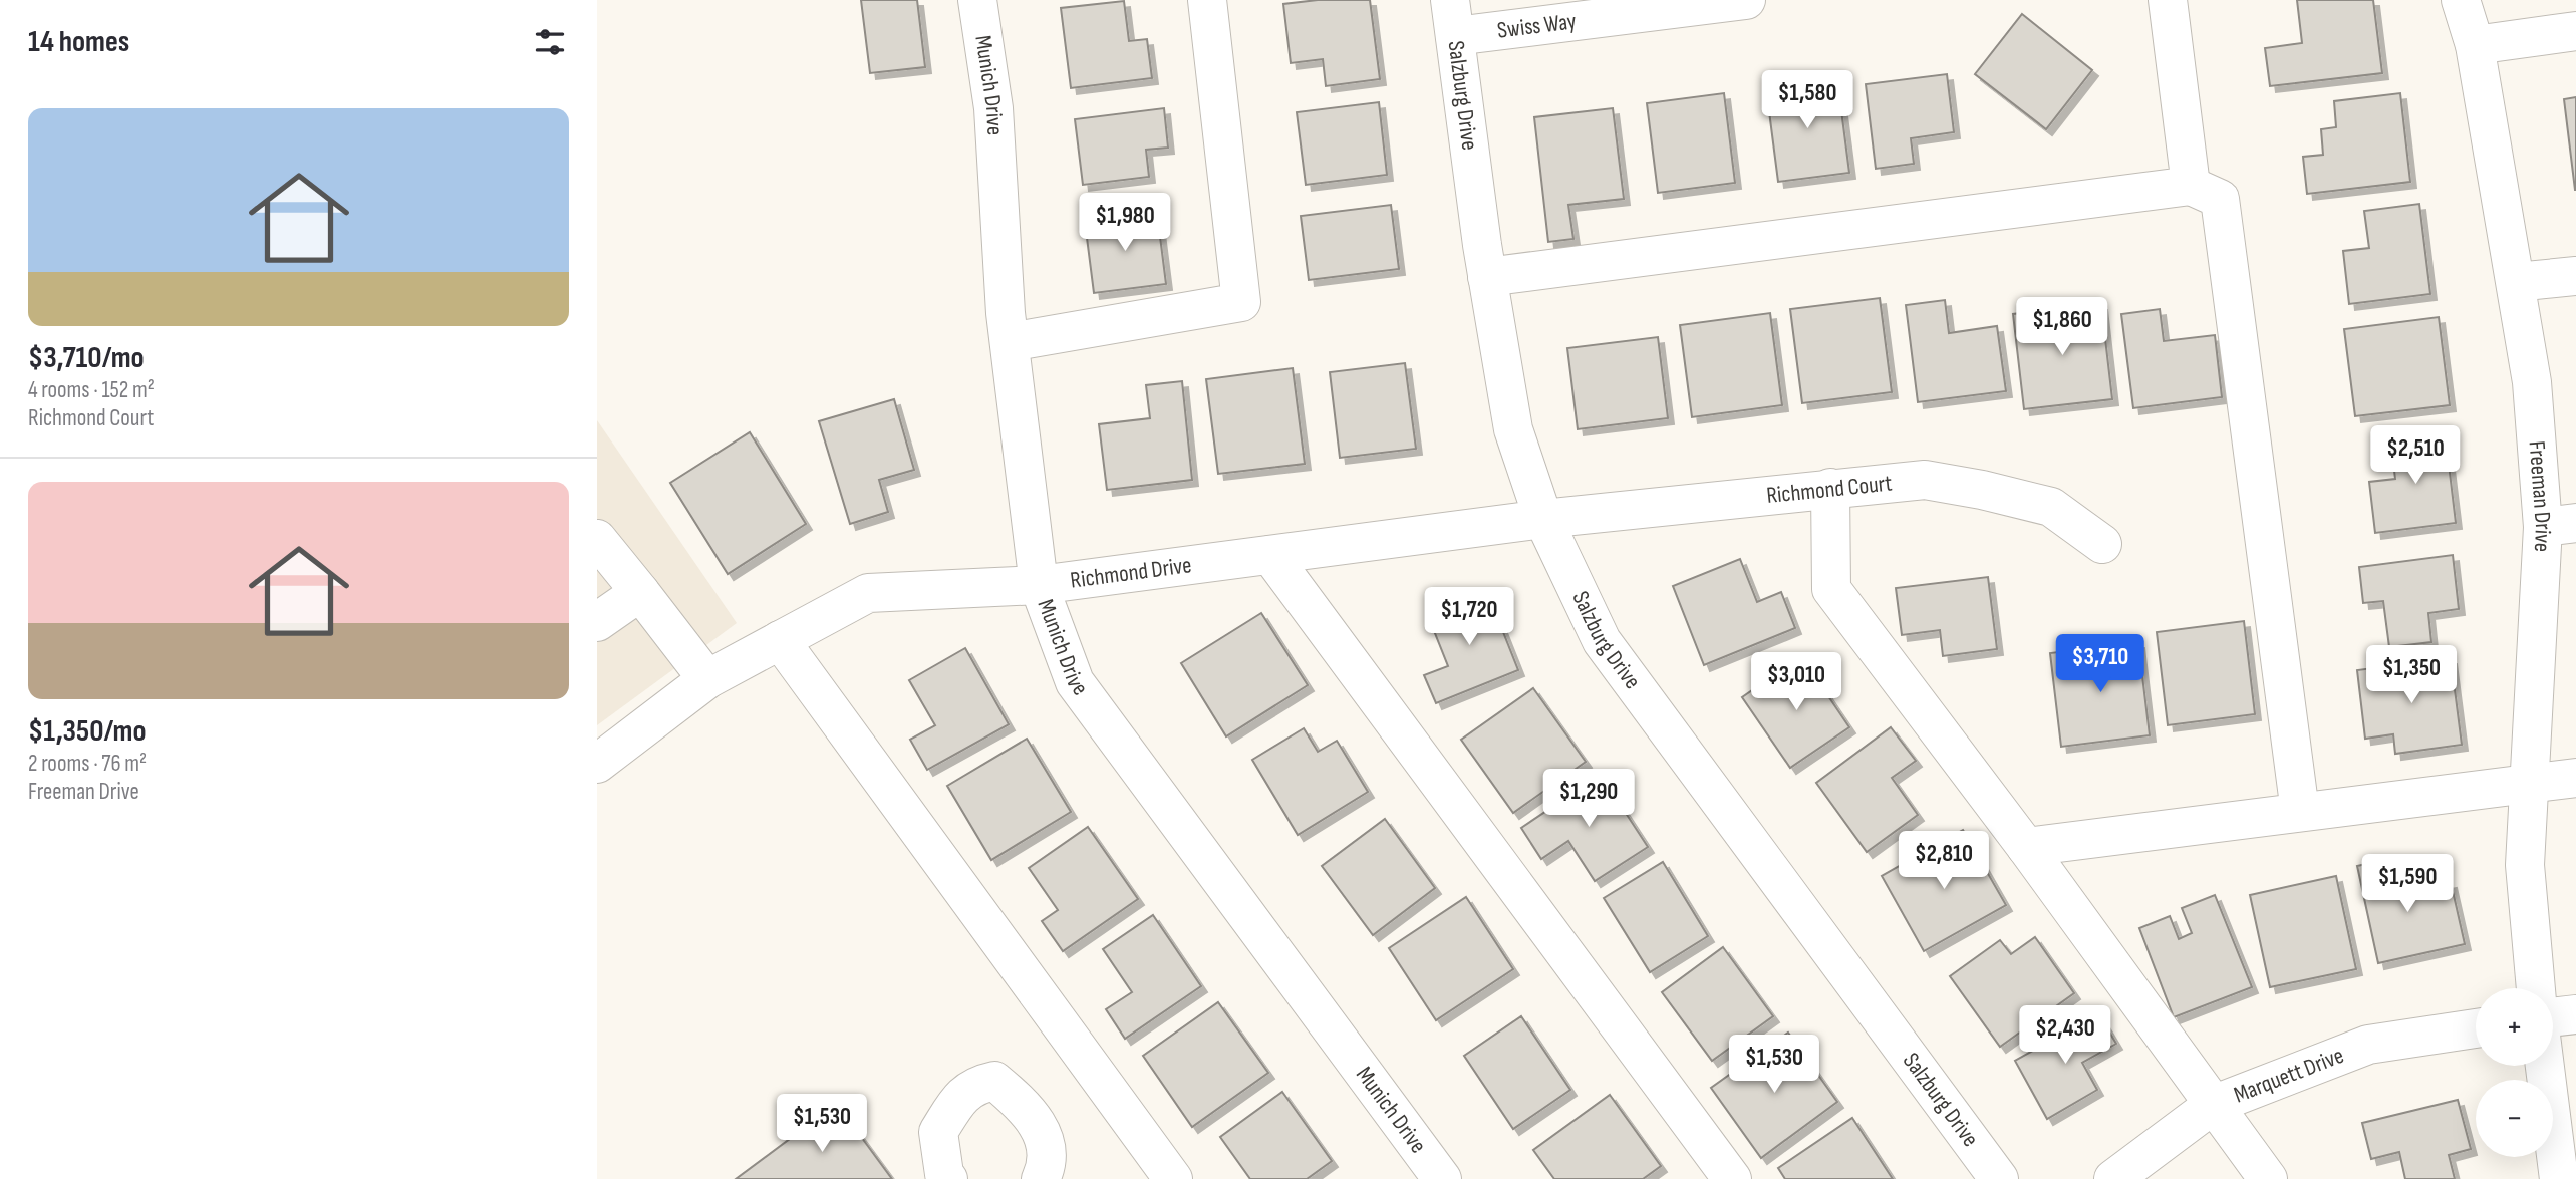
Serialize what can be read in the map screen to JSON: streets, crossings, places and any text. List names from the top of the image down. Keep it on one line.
{"streets":{"street":["Swiss Way","Munich Drive","Salzburg Drive","Richmond Court","Freeman Drive","Richmond Drive","Marquett Drive"]},"crossings":[["Swiss Way","Salzburg Drive"],["Munich Drive","Richmond Drive"],["Salzburg Drive","Richmond Court"],["Salzburg Drive","Richmond Drive"],["Richmond Court","Richmond Drive"]],"page":{"heading":"14 homes","price":["$1,580","$1,980","$1,860","$2,510","$1,720","$3,710","$1,350","$3,010","$1,290","$2,810","$1,590","$2,430","$1,530","$1,530"],"list":[{"name":"$3,710/mo","note":"4 rooms · 152 m² · Richmond Court"},{"name":"$1,350/mo","note":"2 rooms · 76 m² · Freeman Drive"}],"map_buttons":["+","−"]}}
